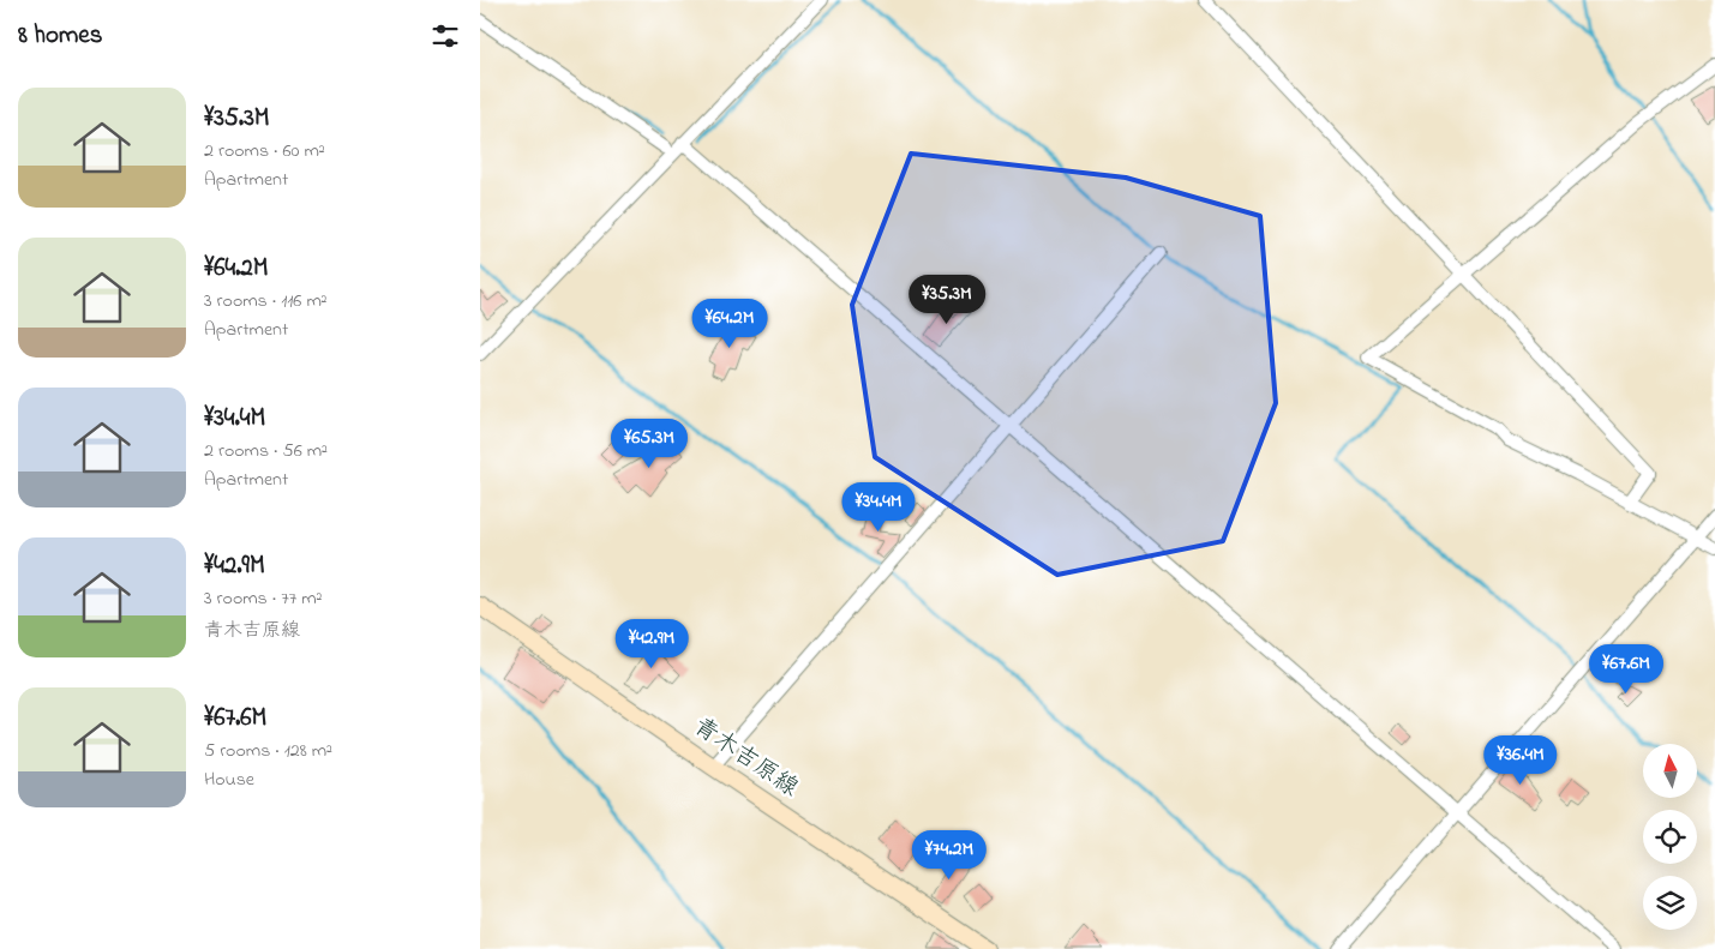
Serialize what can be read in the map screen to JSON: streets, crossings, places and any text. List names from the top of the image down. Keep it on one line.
{"streets":{"main road":["青木吉原線"]},"north":"top","page":{"heading":"8 homes","list":[{"name":"¥35.3M","note":"2 rooms · 60 m² · Apartment"},{"name":"¥64.2M","note":"3 rooms · 116 m² · Apartment"},{"name":"¥34.4M","note":"2 rooms · 56 m² · Apartment"},{"name":"¥42.9M","note":"3 rooms · 77 m² · 青木吉原線"},{"name":"¥67.6M","note":"5 rooms · 128 m² · House"}],"price":["¥35.3M","¥64.2M","¥65.3M","¥34.4M","¥42.9M","¥67.6M","¥36.4M","¥74.2M"]}}
